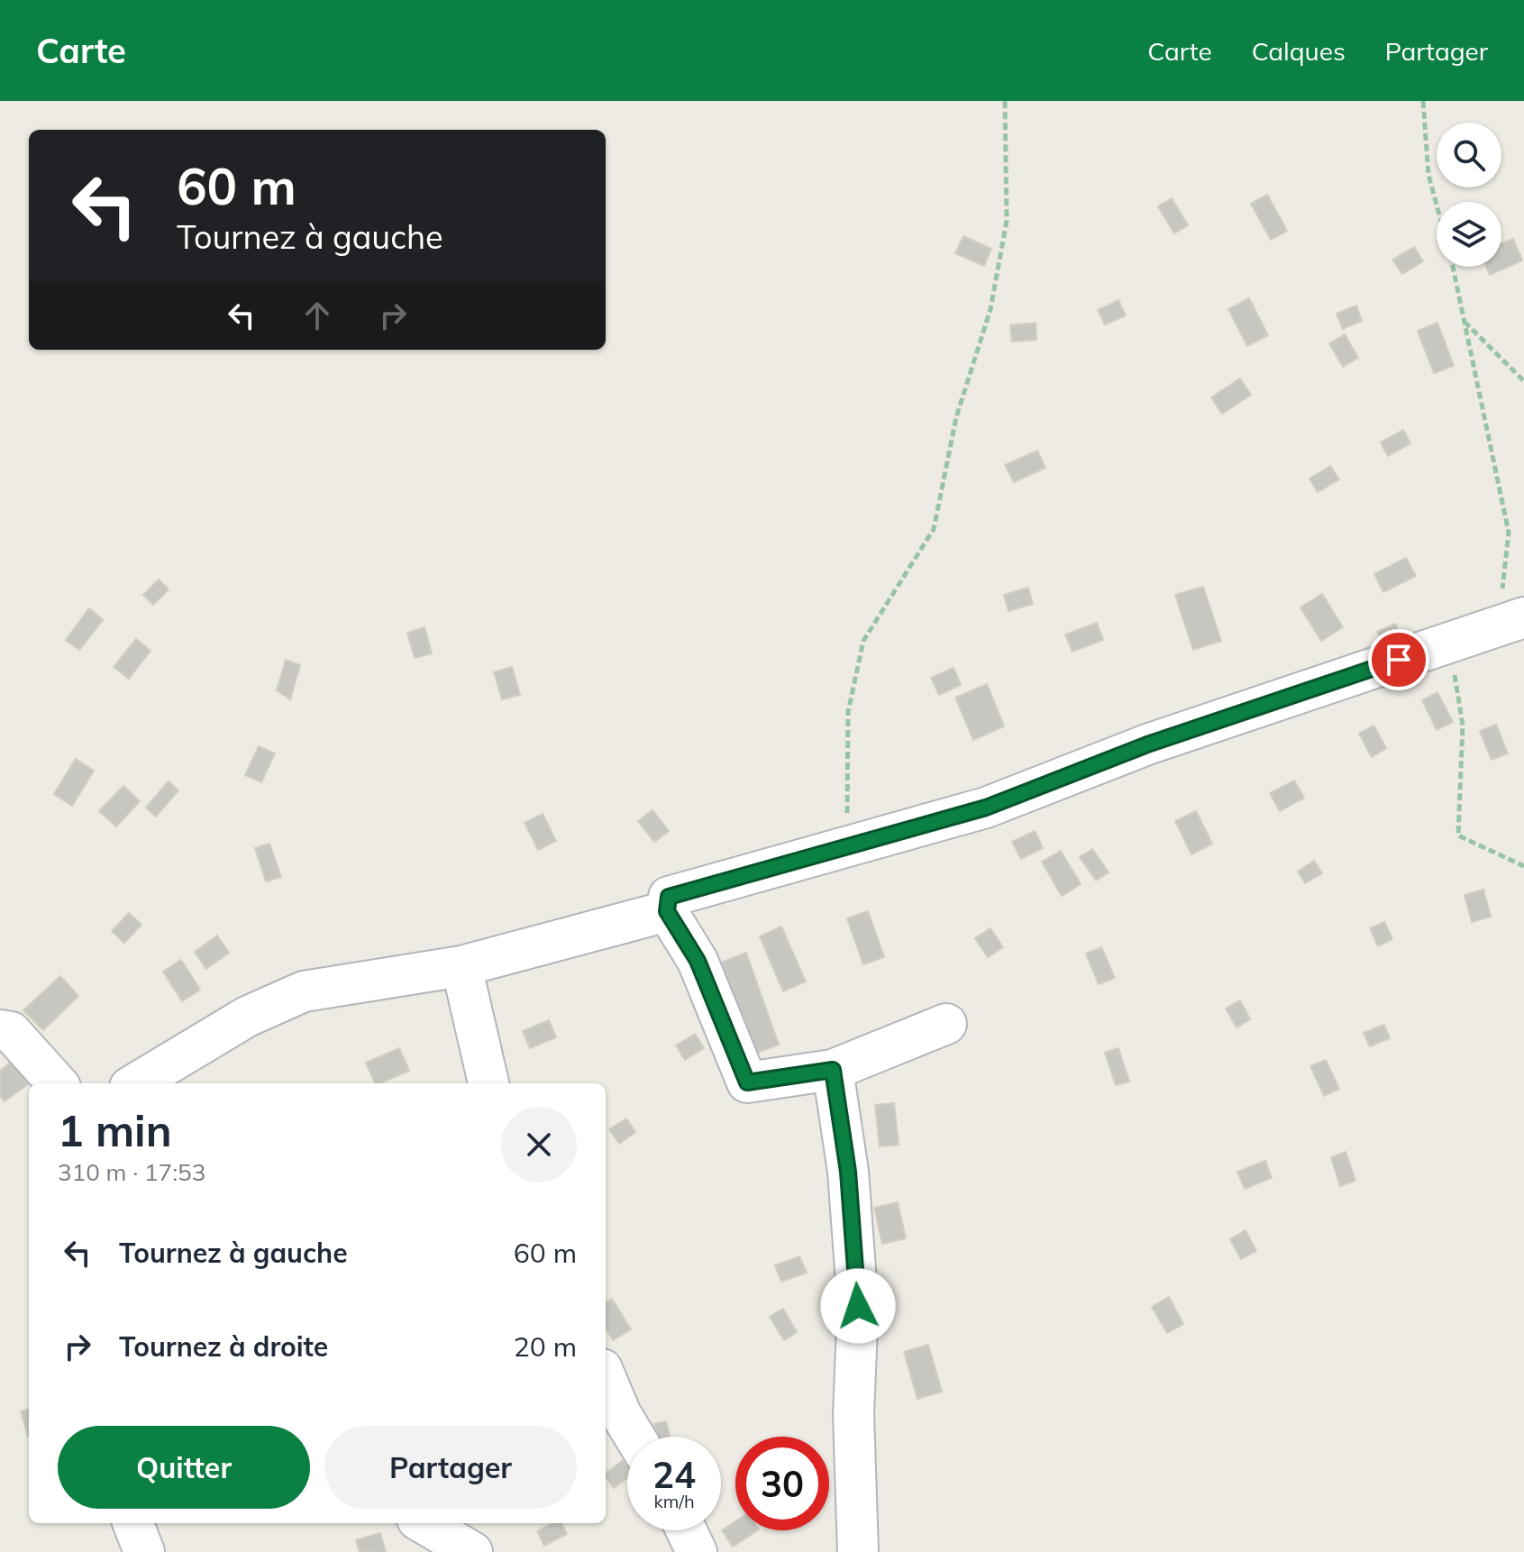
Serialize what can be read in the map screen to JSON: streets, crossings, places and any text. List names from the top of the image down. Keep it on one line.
{"page":{"header":"Carte","nav":["Carte","Calques","Partager"],"turn":["60 m","Tournez à gauche"],"heading":["1 min","310 m · 17:53"],"list":[{"name":"Tournez à gauche","value":"60 m"},{"name":"Tournez à droite","value":"20 m"}],"buttons":["Quitter","Partager"],"speed":"24 km/h","limit":"30"}}
